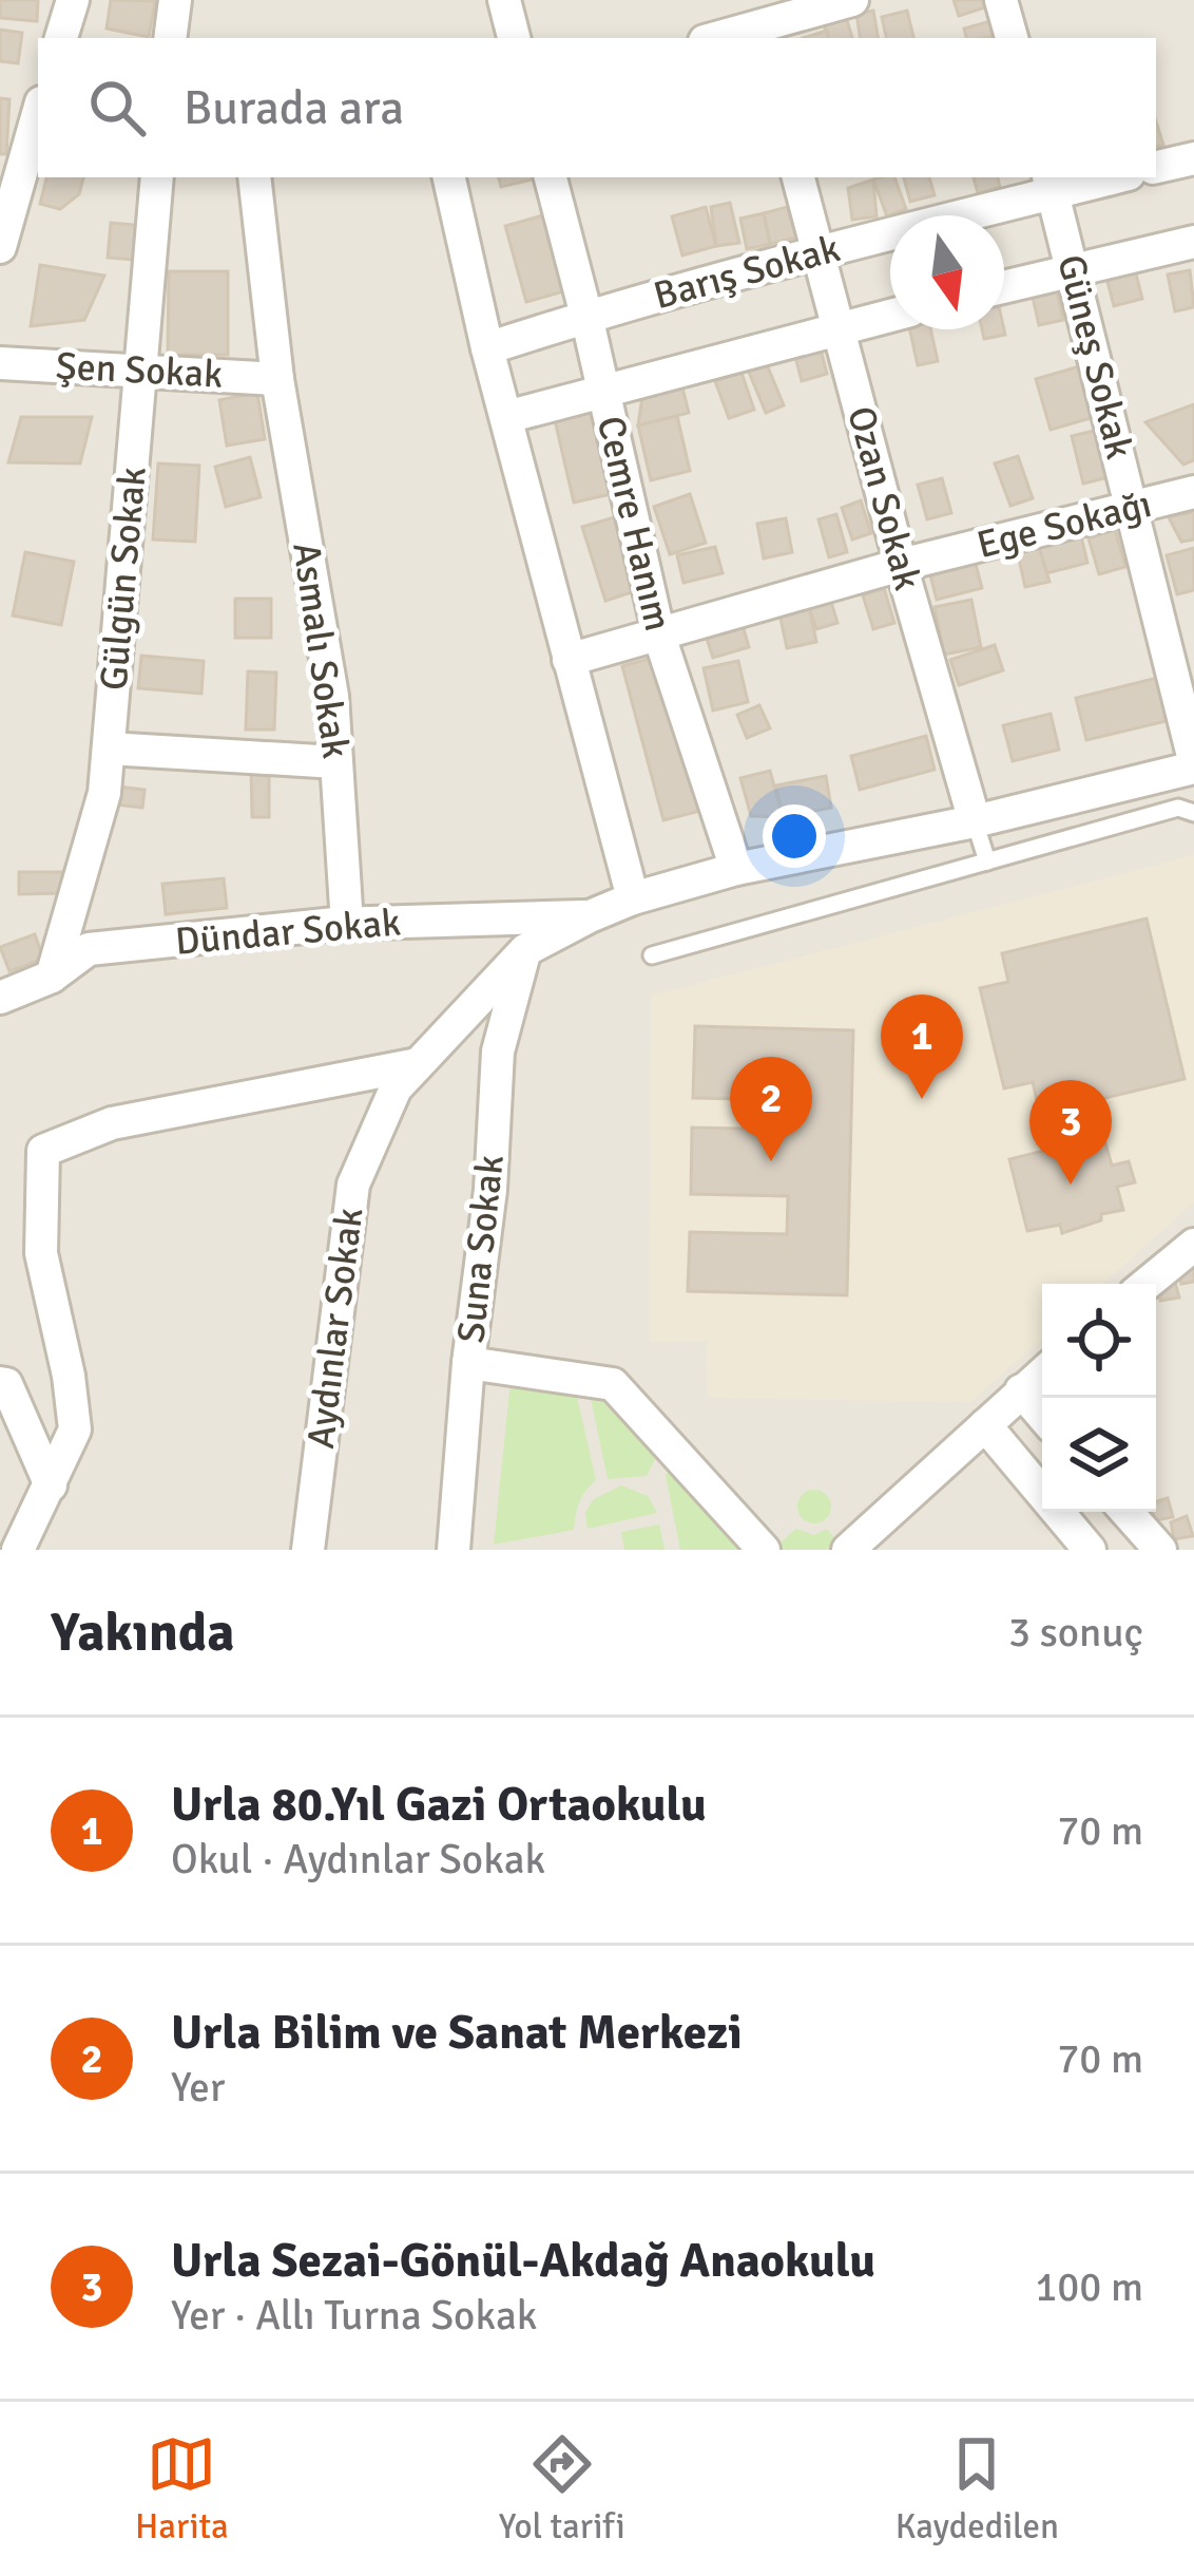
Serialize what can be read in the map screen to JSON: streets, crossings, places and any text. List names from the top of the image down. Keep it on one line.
{"streets":{"street":["Barış Sokak","Güneş Sokak","Şen Sokak","Ozan Sokak","Cemre Hanım","Ege Sokağı","Gülgün Sokak","Asmalı Sokak","Dündar Sokak","Suna Sokak","Aydınlar Sokak"]},"crossings":[["Barış Sokak","Güneş Sokak"],["Barış Sokak","Ozan Sokak"],["Barış Sokak","Cemre Hanım"],["Güneş Sokak","Ege Sokağı"],["Güneş Sokak","Aydınlar Sokak"],["Şen Sokak","Gülgün Sokak"],["Şen Sokak","Asmalı Sokak"],["Ozan Sokak","Ege Sokağı"],["Ozan Sokak","Aydınlar Sokak"],["Cemre Hanım","Ege Sokağı"],["Cemre Hanım","Aydınlar Sokak"],["Gülgün Sokak","Dündar Sokak"],["Asmalı Sokak","Dündar Sokak"],["Dündar Sokak","Aydınlar Sokak"],["Suna Sokak","Aydınlar Sokak"]],"north":"bottom","page":{"search":"Burada ara","pins":["1","2","3"],"heading":["Yakında","3 sonuç"],"list":[{"mark":"1","name":"Urla 80.Yıl Gazi Ortaokulu","note":"Okul · Aydınlar Sokak","value":"70 m"},{"mark":"2","name":"Urla Bilim ve Sanat Merkezi","note":"Yer","value":"70 m"},{"mark":"3","name":"Urla Sezai-Gönül-Akdağ Anaokulu","note":"Yer · Allı Turna Sokak","value":"100 m"}],"nav":["Harita","Yol tarifi","Kaydedilen"]}}
